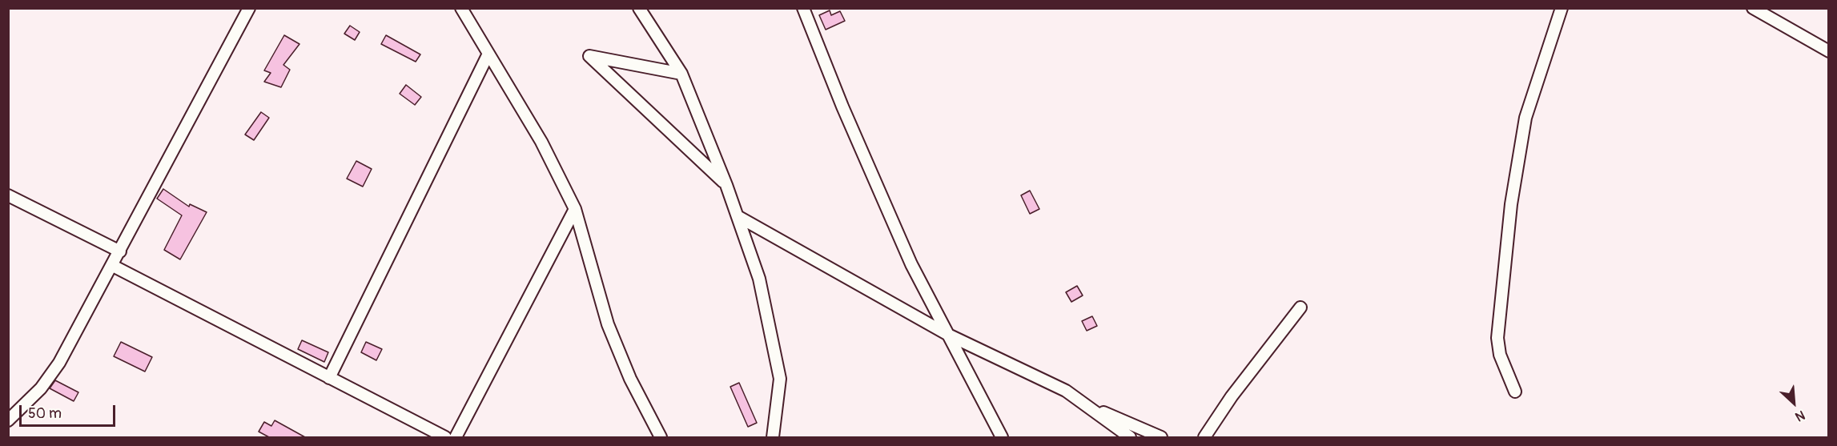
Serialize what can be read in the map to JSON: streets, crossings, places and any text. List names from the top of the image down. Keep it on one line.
{"scale_bar":"50 m","north":"bottom right"}
